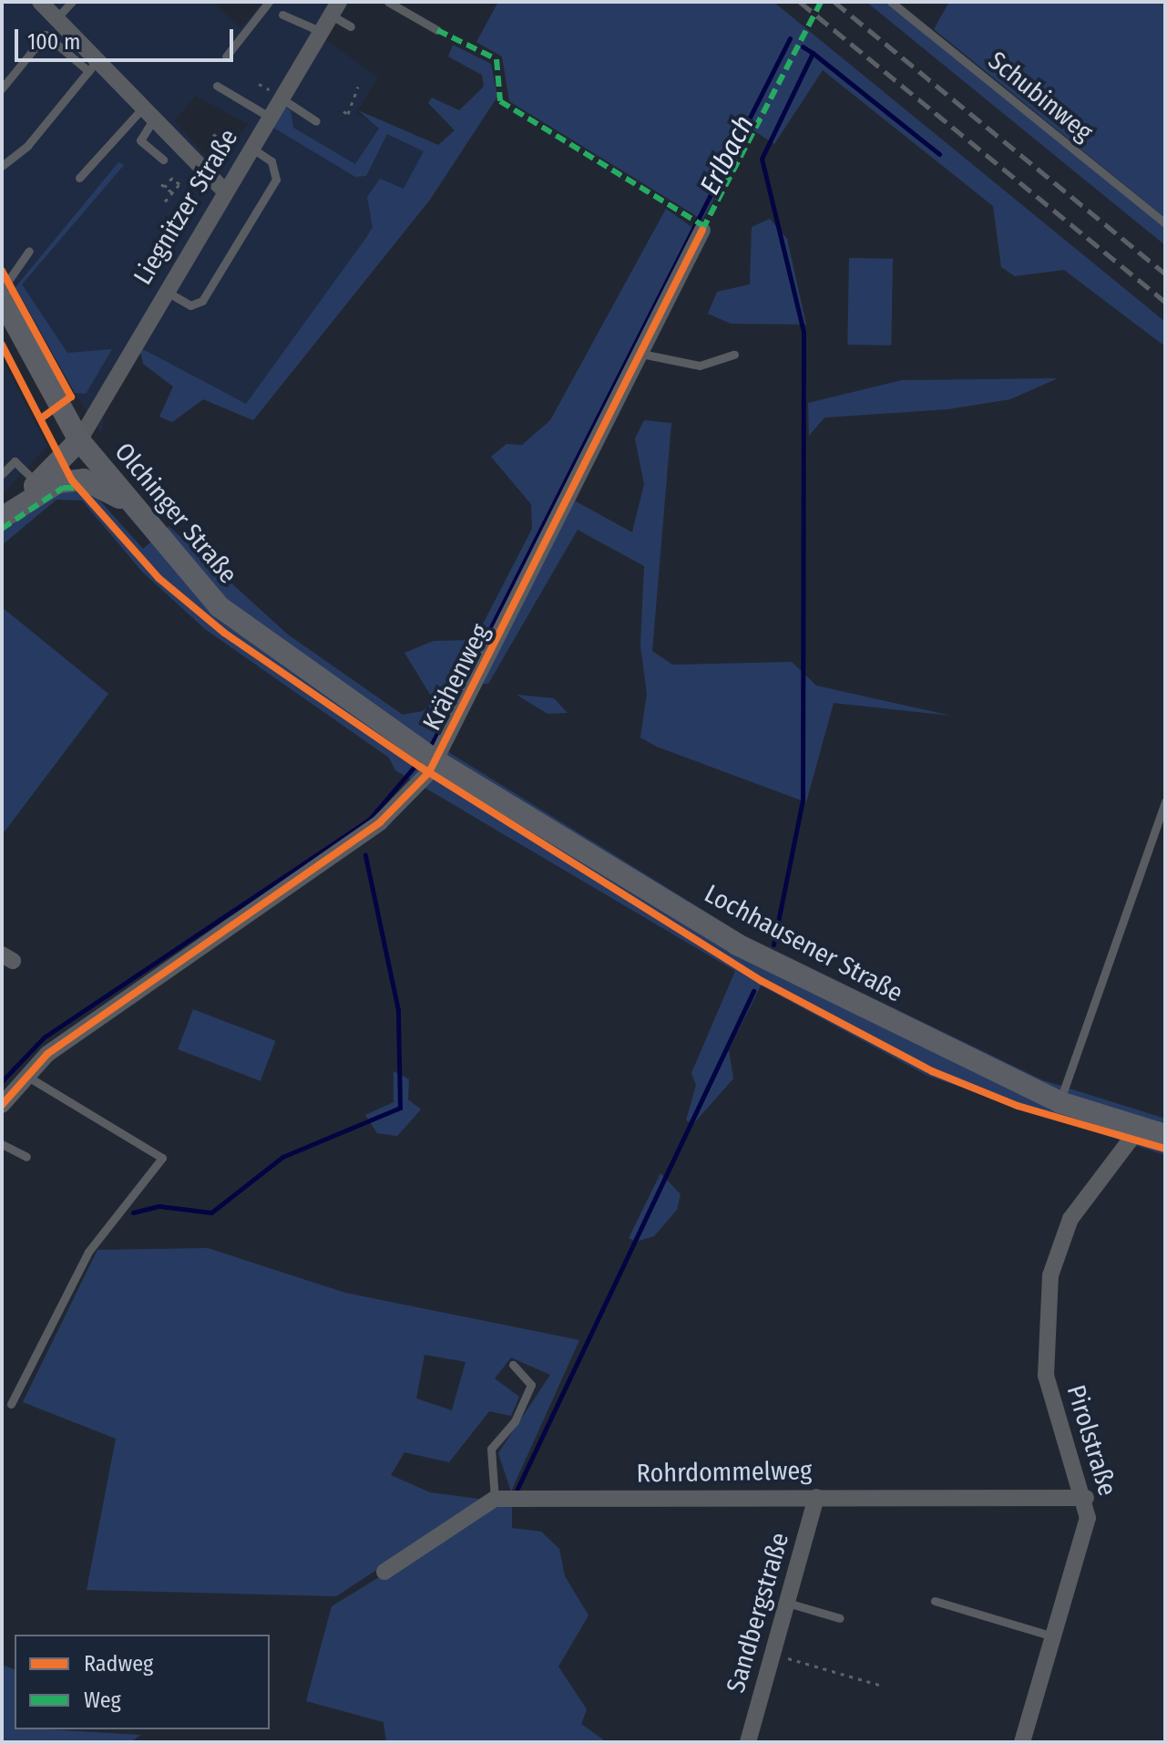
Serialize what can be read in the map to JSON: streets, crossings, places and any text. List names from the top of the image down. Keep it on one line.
{"streets":{"main road":["Olchinger Straße","Lochhausener Straße"],"street":["Liegnitzer Straße","Krähenweg","Pirolstraße","Rohrdommelweg","Sandbergstraße"],"lane":["Schubinweg"]},"crossings":[["Liegnitzer Straße","Olchinger Straße"],["Olchinger Straße","Krähenweg"],["Olchinger Straße","Lochhausener Straße"],["Krähenweg","Lochhausener Straße"],["Lochhausener Straße","Pirolstraße"],["Pirolstraße","Rohrdommelweg"],["Rohrdommelweg","Sandbergstraße"]],"water":["Erlbach"],"legend":["Radweg","Weg"],"scale_bar":"100 m"}
